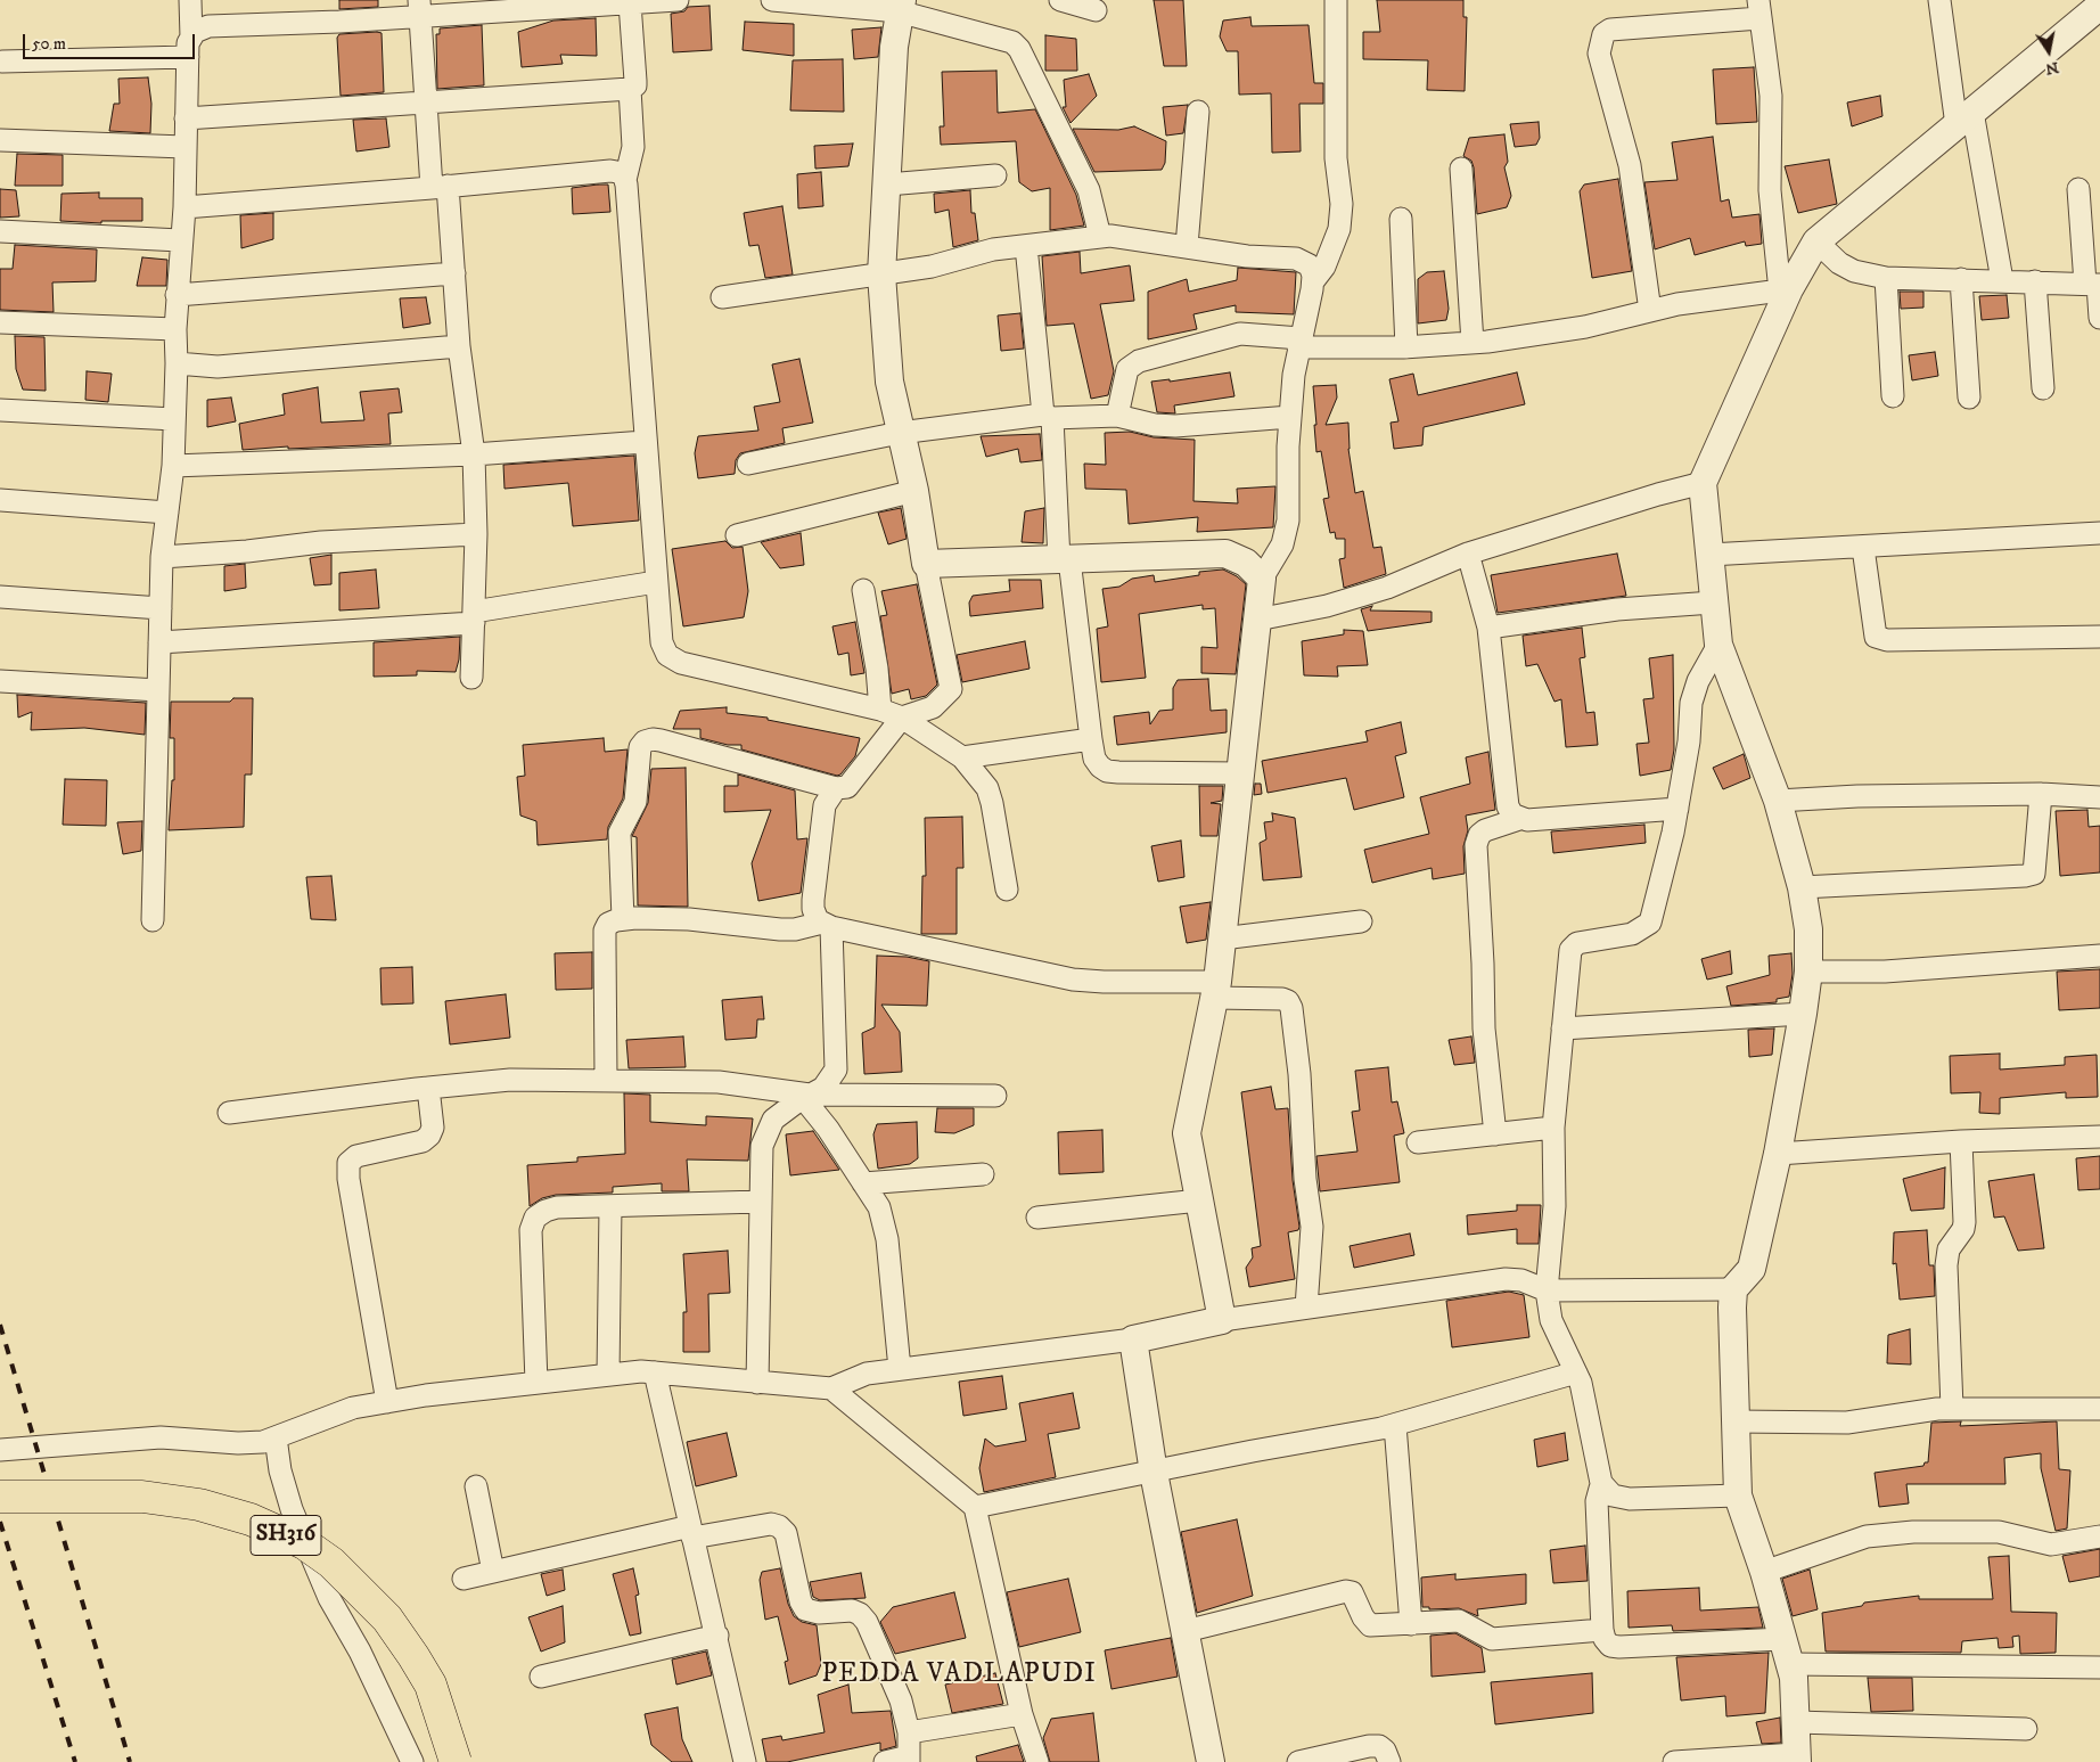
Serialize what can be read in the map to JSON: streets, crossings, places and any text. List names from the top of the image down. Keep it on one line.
{"streets":{"main road":["SH316"]},"districts":["PEDDA VADLAPUDI"],"scale_bar":"50 m","north":"bottom"}
